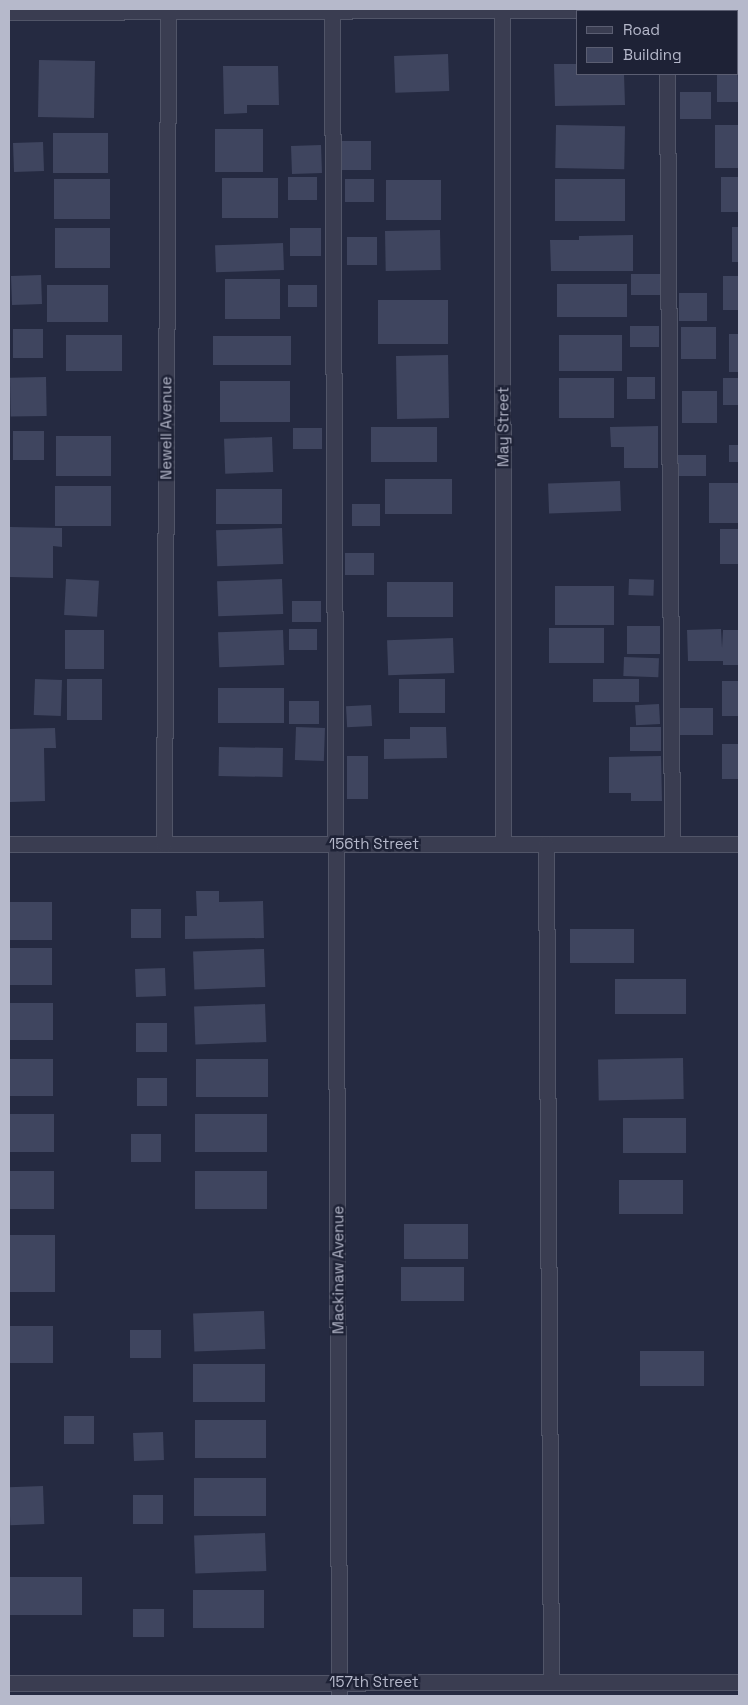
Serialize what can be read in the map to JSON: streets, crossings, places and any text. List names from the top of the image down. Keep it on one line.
{"streets":{"street":["May Street","Newell Avenue","156th Street","Mackinaw Avenue","157th Street"]},"crossings":[["May Street","156th Street"],["Newell Avenue","156th Street"],["156th Street","Mackinaw Avenue"],["Mackinaw Avenue","157th Street"]],"legend":["Road","Building"]}
